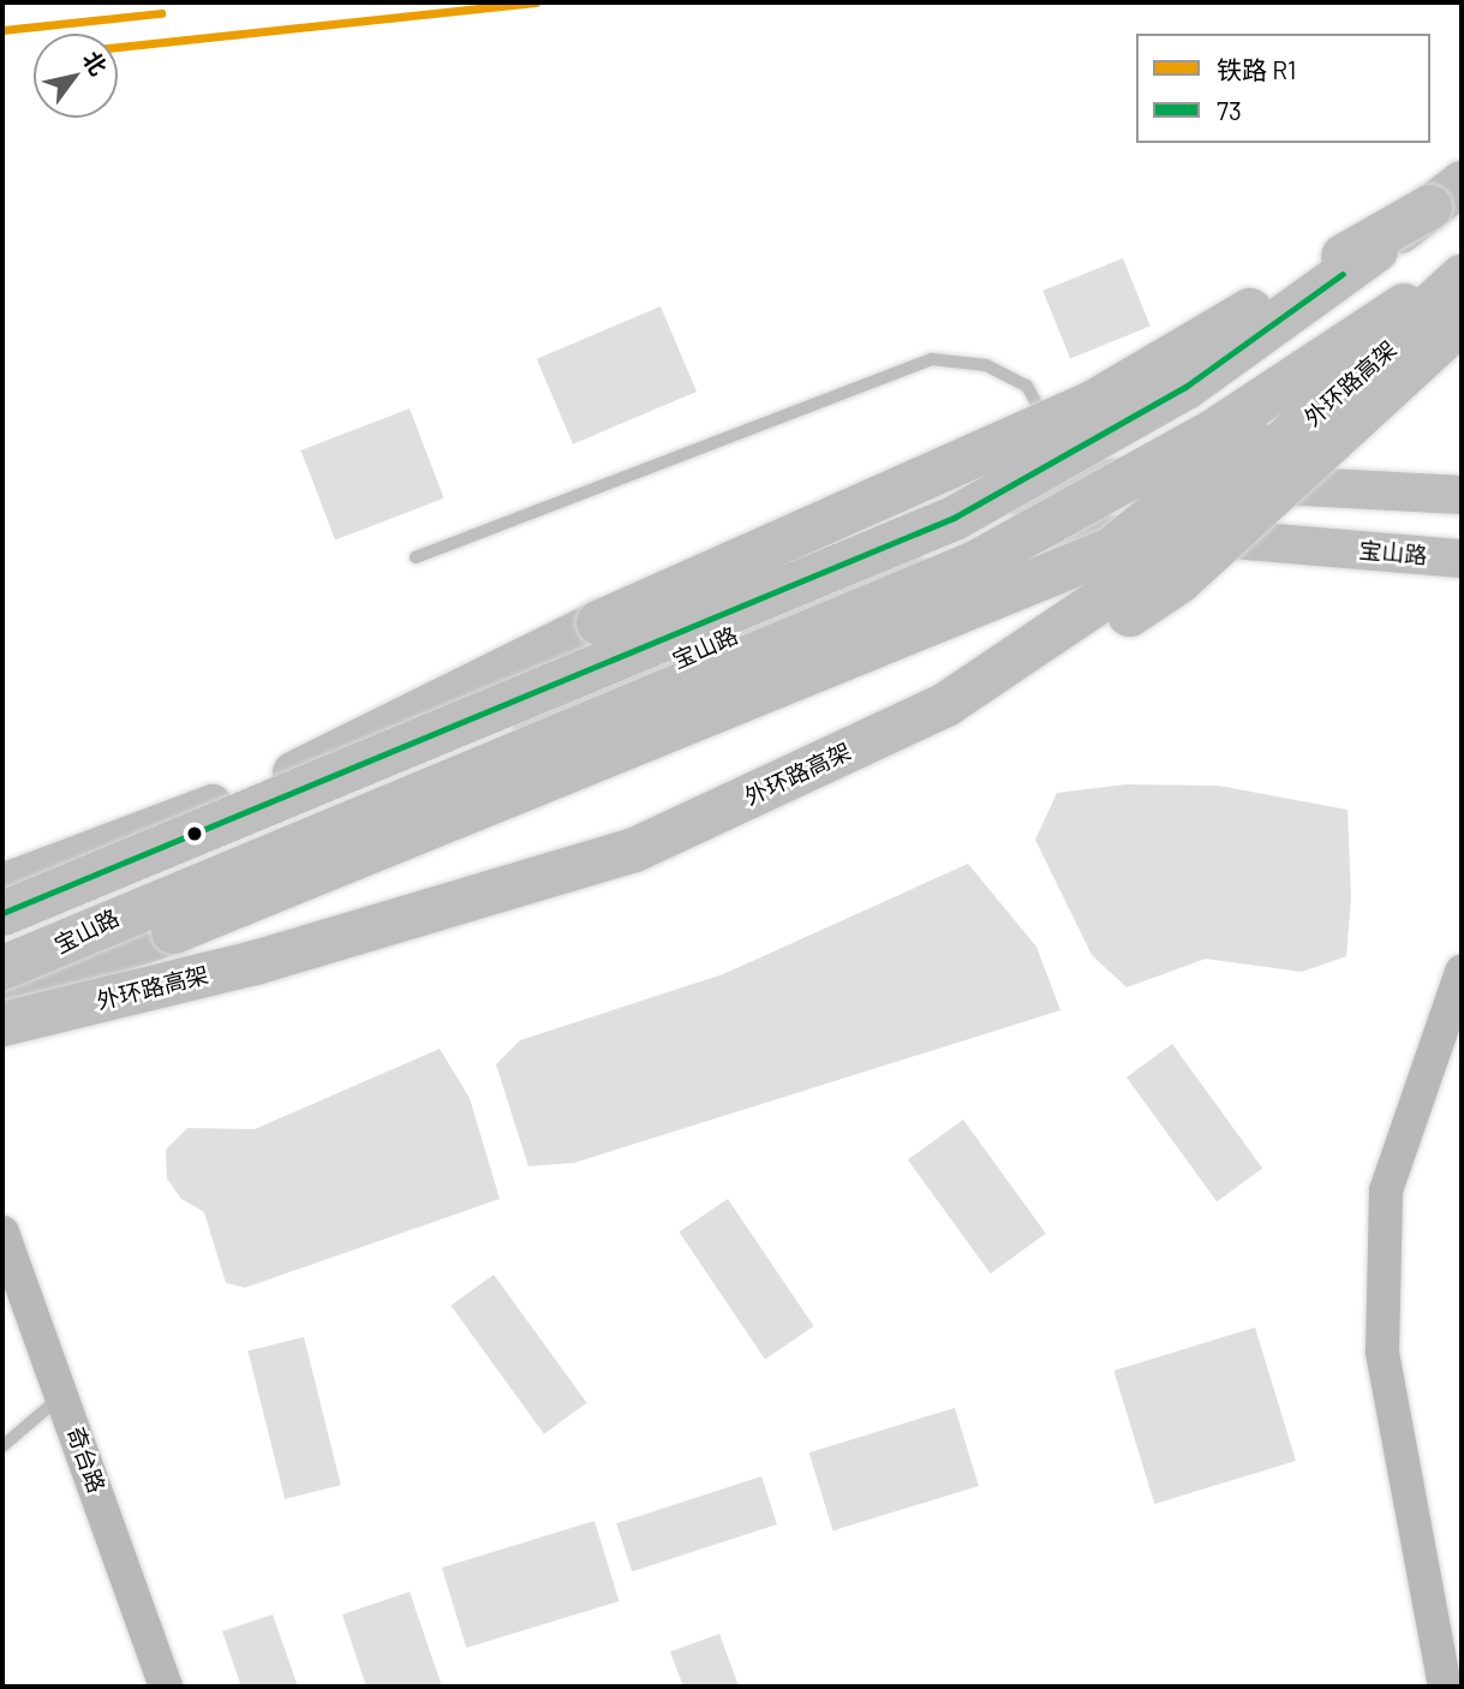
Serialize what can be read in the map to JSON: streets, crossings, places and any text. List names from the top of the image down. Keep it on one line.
{"streets":{"highway":["外环路高架"],"main road":["宝山路"],"street":["奇台路"]},"lines":["rail line R1","transit line 73"],"legend":["铁路 R1","73"],"north":"top right"}
